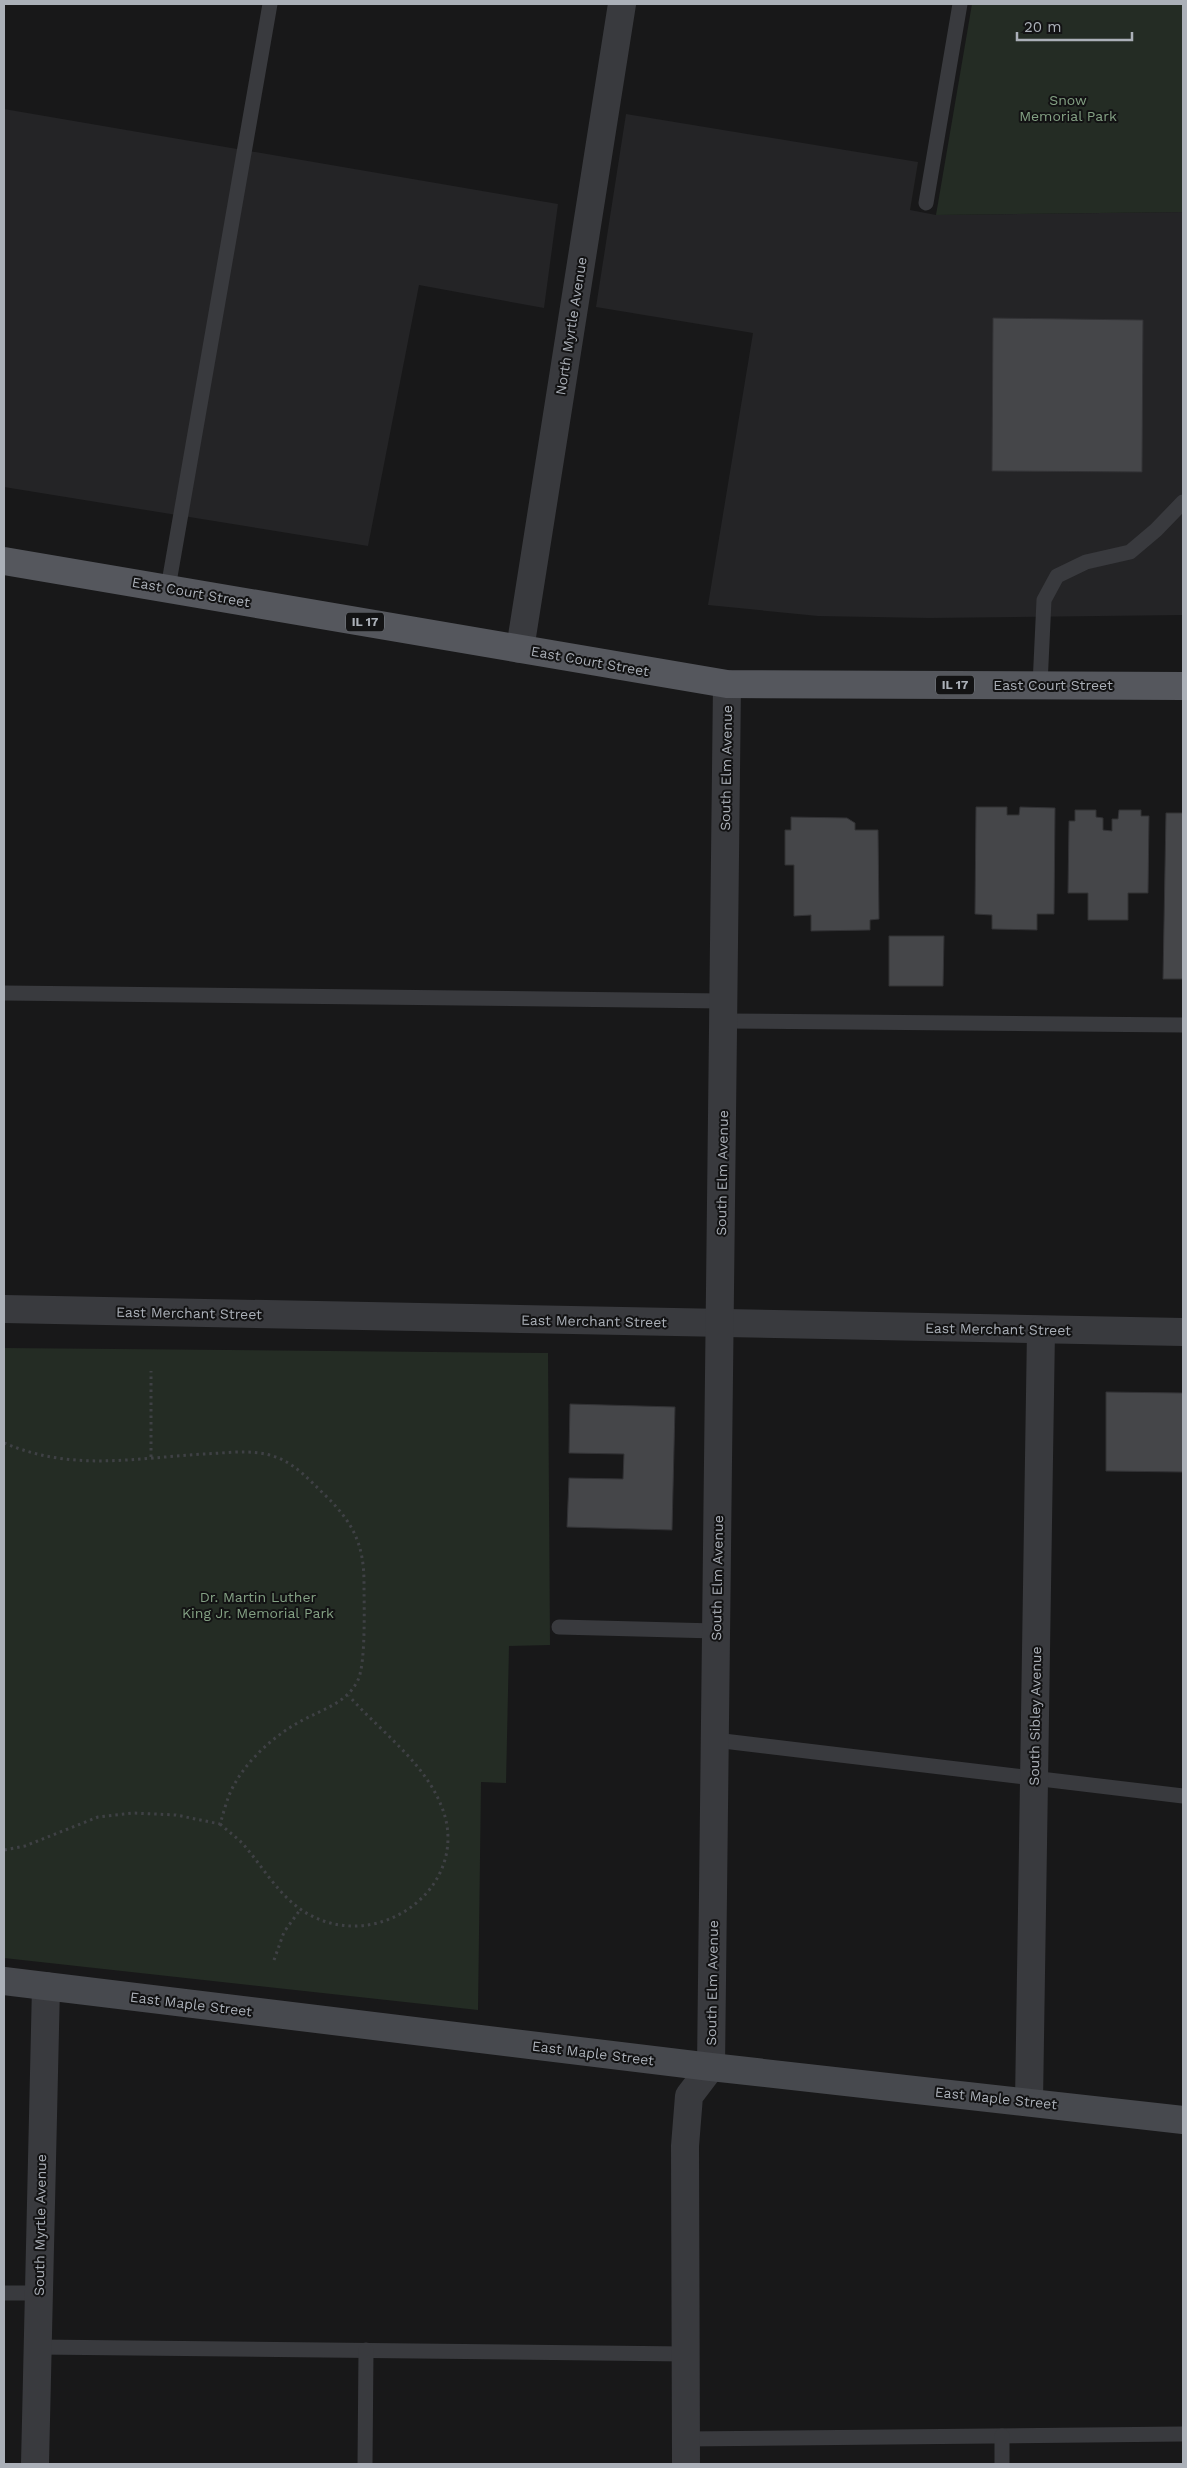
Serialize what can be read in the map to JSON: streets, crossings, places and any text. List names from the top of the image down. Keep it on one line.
{"streets":{"main road":["East Court Street","IL 17","East Maple Street"],"street":["North Myrtle Avenue","South Elm Avenue","East Merchant Street","South Sibley Avenue","South Myrtle Avenue"]},"crossings":[["North Myrtle Avenue","East Court Street"],["East Court Street","South Elm Avenue"],["South Elm Avenue","East Merchant Street"],["South Elm Avenue","East Maple Street"],["East Merchant Street","South Sibley Avenue"],["South Sibley Avenue","East Maple Street"],["East Maple Street","South Myrtle Avenue"]],"parks":["Snow Memorial Park","Dr. Martin Luther King Jr. Memorial Park"],"scale_bar":"20 m"}
